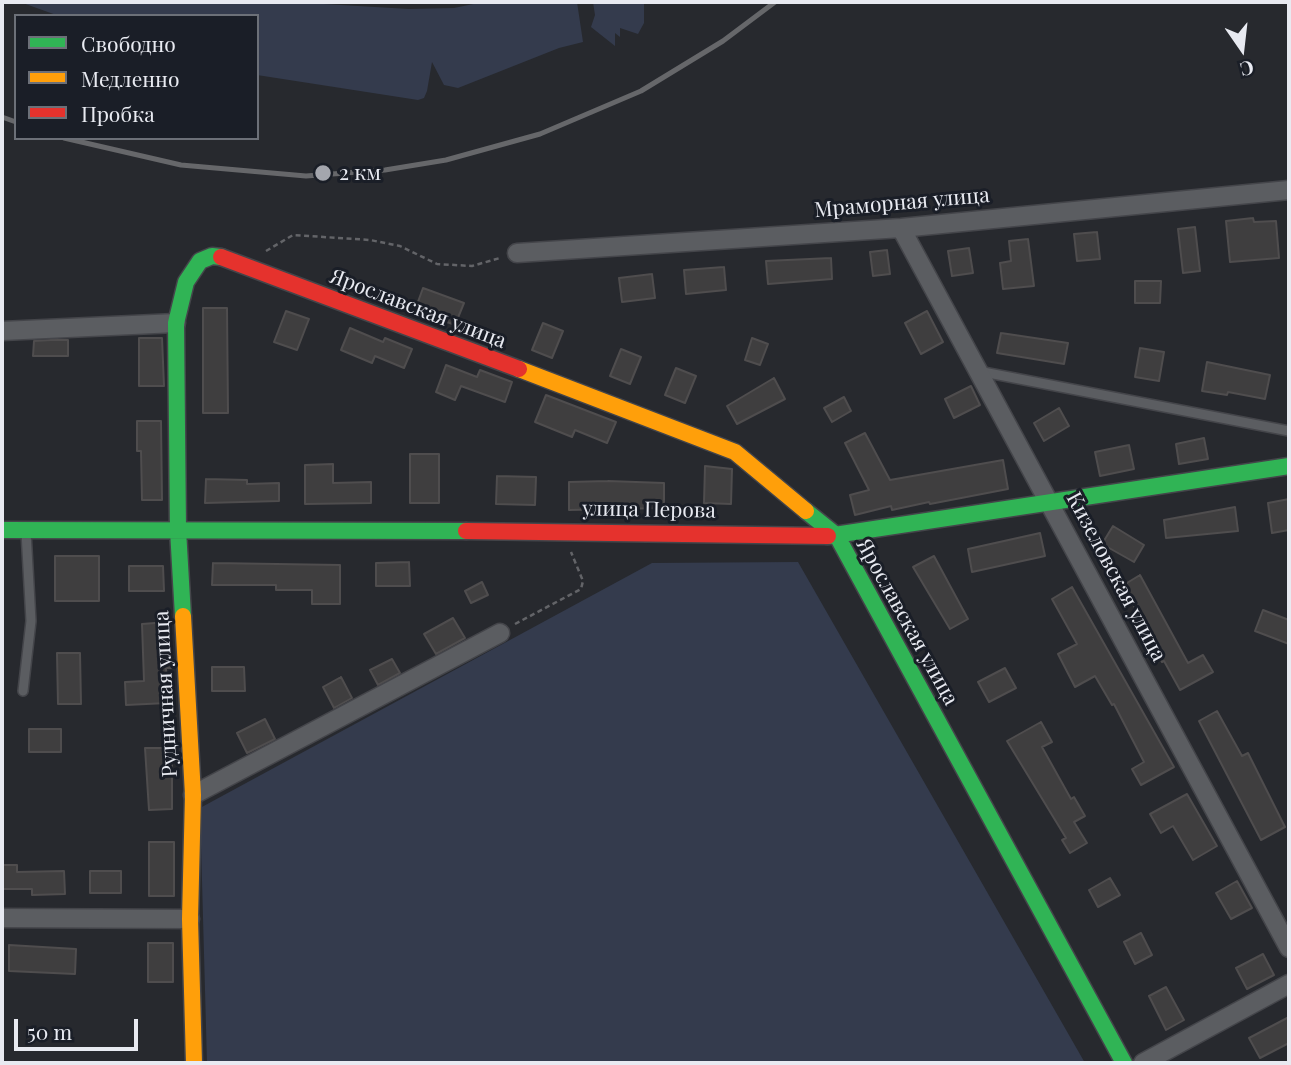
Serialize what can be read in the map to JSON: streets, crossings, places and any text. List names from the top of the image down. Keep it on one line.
{"streets":{"street":["Мраморная улица","Ярославская улица","улица Перова","Кизеловская улица","Рудничная улица"]},"crossings":[["Мраморная улица","Кизеловская улица"],["Ярославская улица","улица Перова"],["Ярославская улица","Рудничная улица"],["улица Перова","Кизеловская улица"],["улица Перова","Рудничная улица"]],"places":["2 км"],"legend":["Свободно","Медленно","Пробка"],"scale_bar":"50 m","north":"bottom"}
